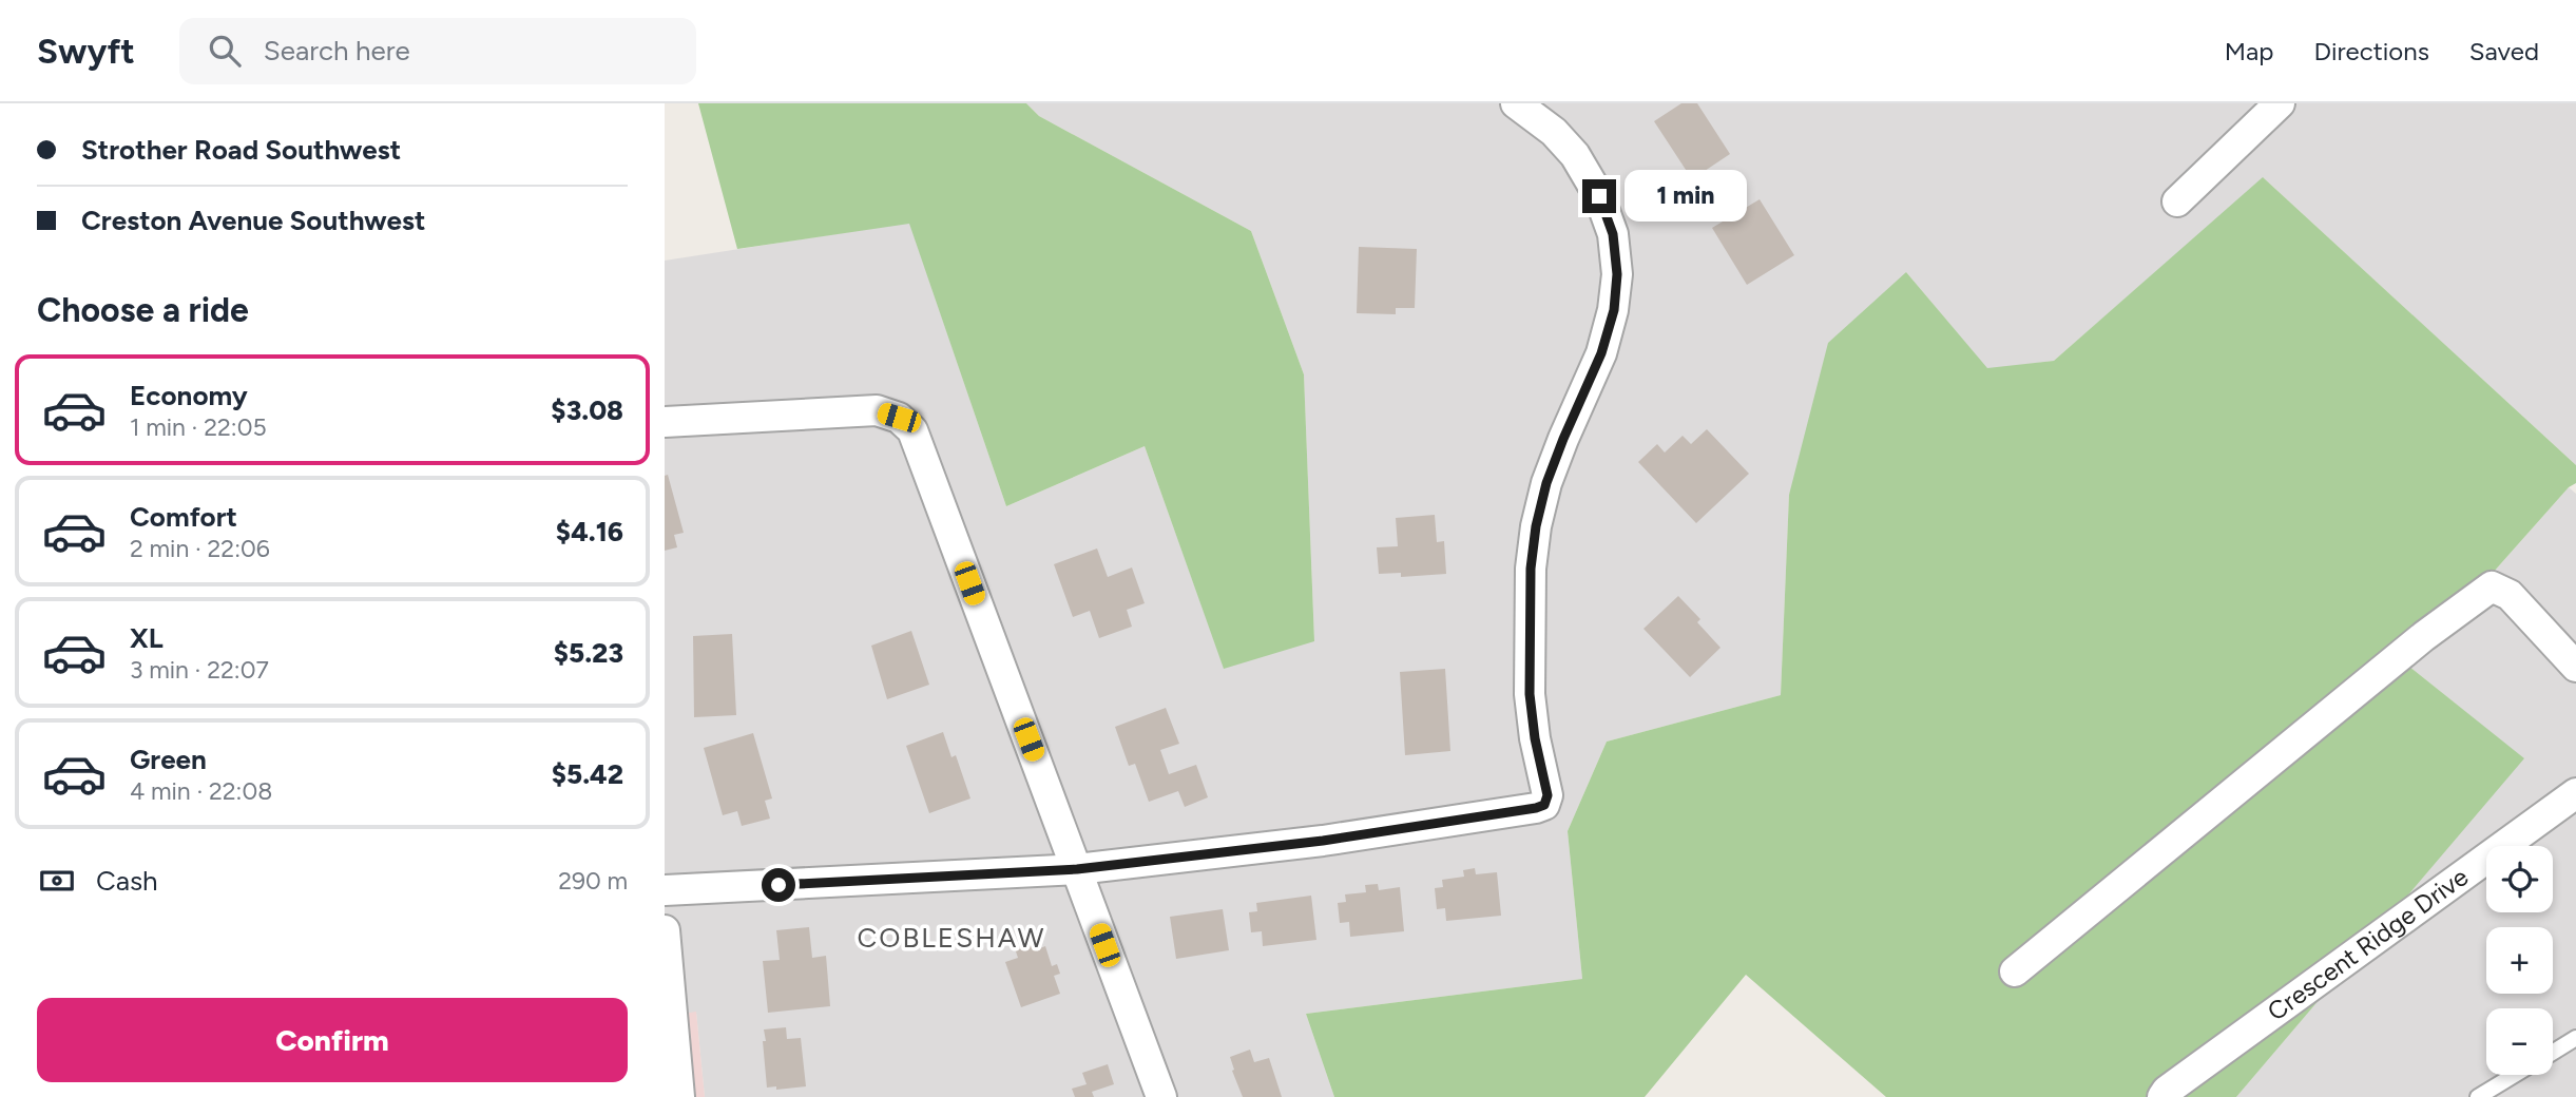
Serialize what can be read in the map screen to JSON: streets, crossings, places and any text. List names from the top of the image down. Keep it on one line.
{"streets":{"street":["Crescent Ridge Drive"]},"districts":["COBLESHAW"],"page":{"header":"Swyft","search":"Search here","nav":["Map","Directions","Saved"],"banner":["Strother Road Southwest","Creston Avenue Southwest"],"bubble":"1 min","heading":"Choose a ride","list":[{"name":"Economy","note":"1 min · 22:05","value":"$3.08"},{"name":"Comfort","note":"2 min · 22:06","value":"$4.16"},{"name":"XL","note":"3 min · 22:07","value":"$5.23"},{"name":"Green","note":"4 min · 22:08","value":"$5.42"}],"pay":["Cash","290 m"],"map_buttons":["+","−"],"buttons":"Confirm"}}
